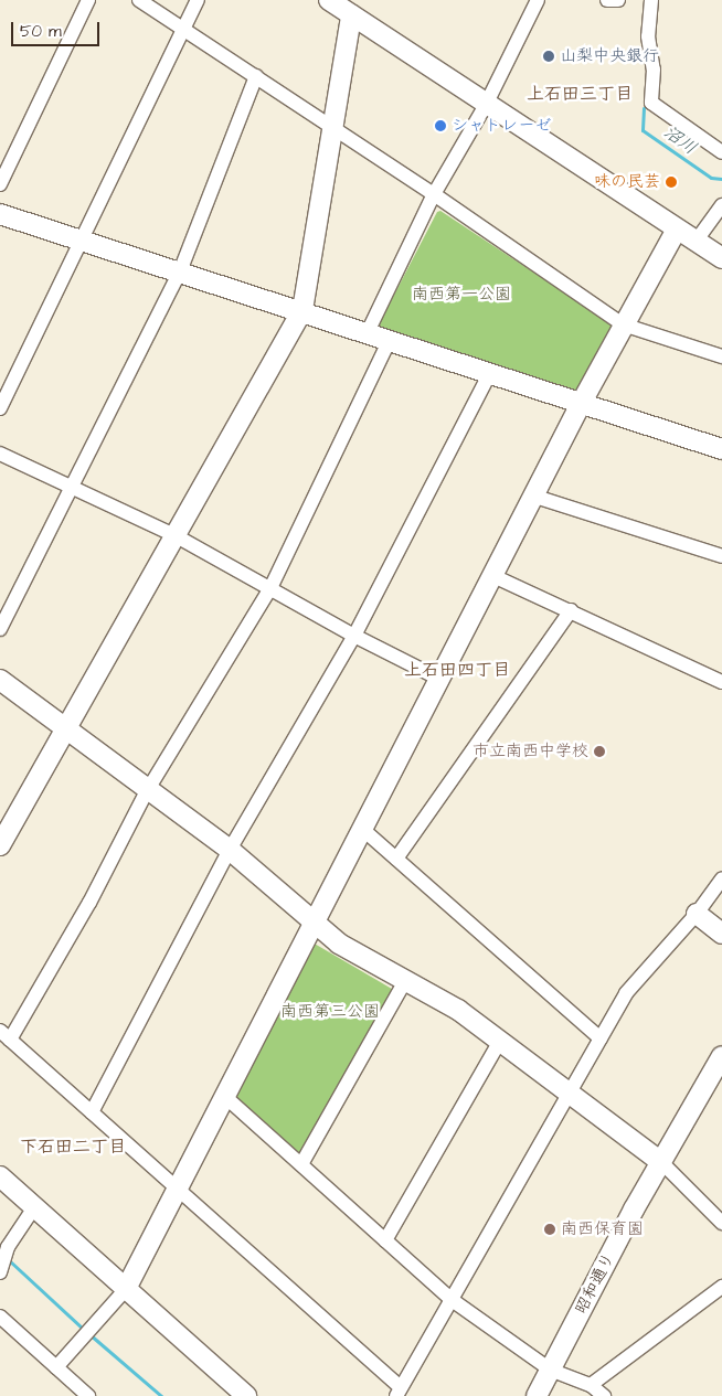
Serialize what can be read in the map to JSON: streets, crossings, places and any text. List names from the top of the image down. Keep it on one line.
{"streets":{"street":["昭和通り"]},"districts":["上石田三丁目","上石田四丁目","下石田二丁目"],"water":["沼川"],"parks":["南西第一公園","南西第三公園"],"places":["山梨中央銀行","シャトレーゼ","味の民芸","市立南西中学校","南西保育園"],"scale_bar":"50 m"}
